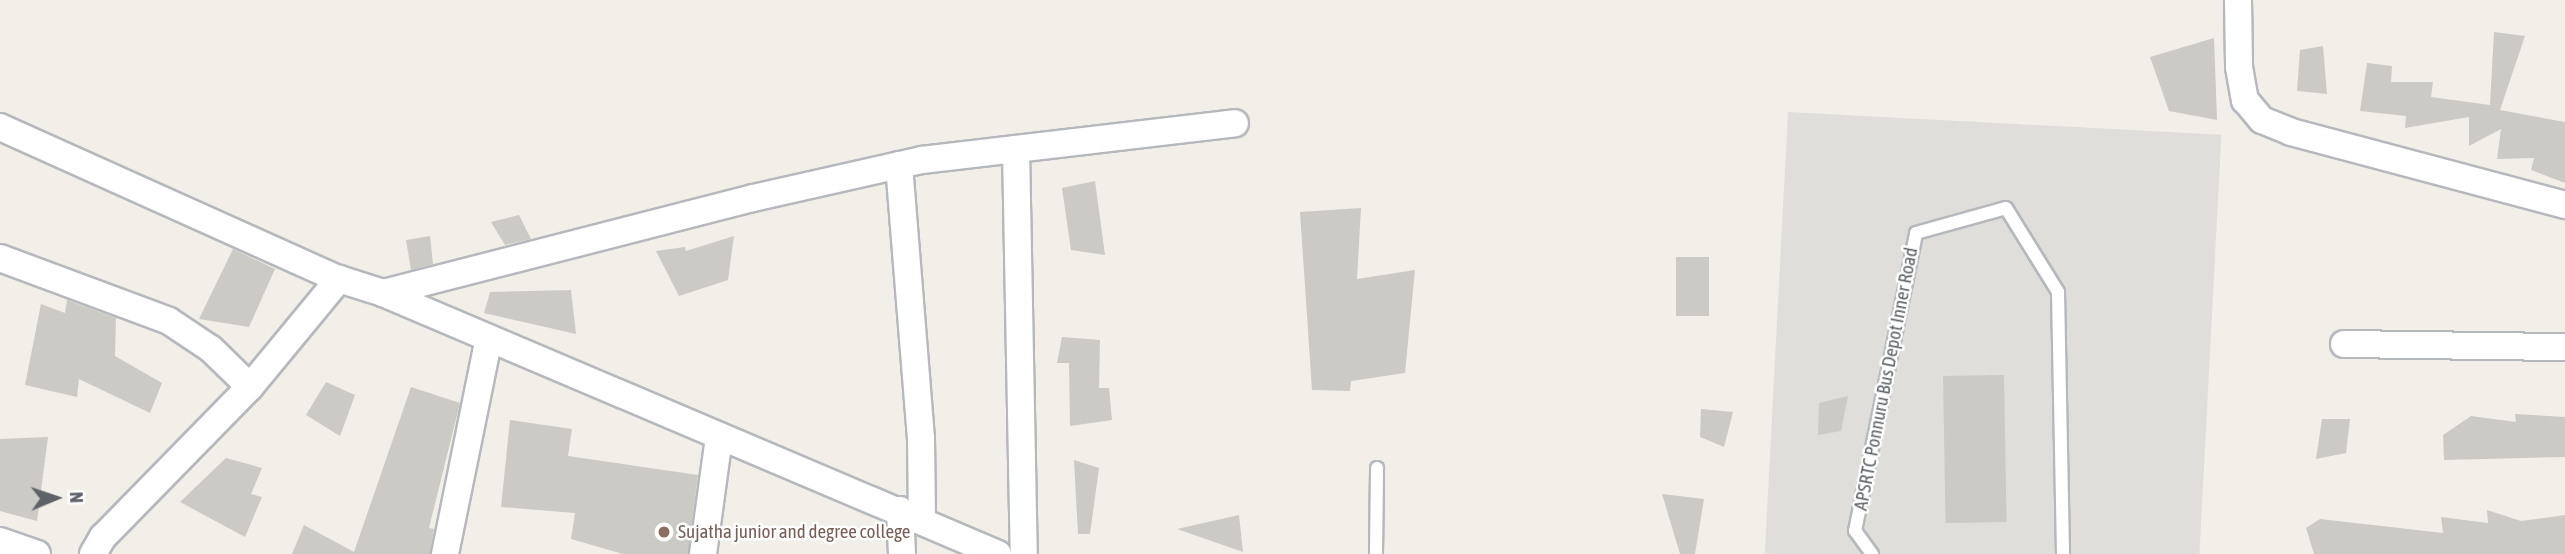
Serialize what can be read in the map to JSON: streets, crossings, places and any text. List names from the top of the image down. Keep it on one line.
{"streets":{"lane":["APSRTC Ponnuru Bus Depot Inner Road"]},"places":["Sujatha junior and degree college"],"north":"right"}
